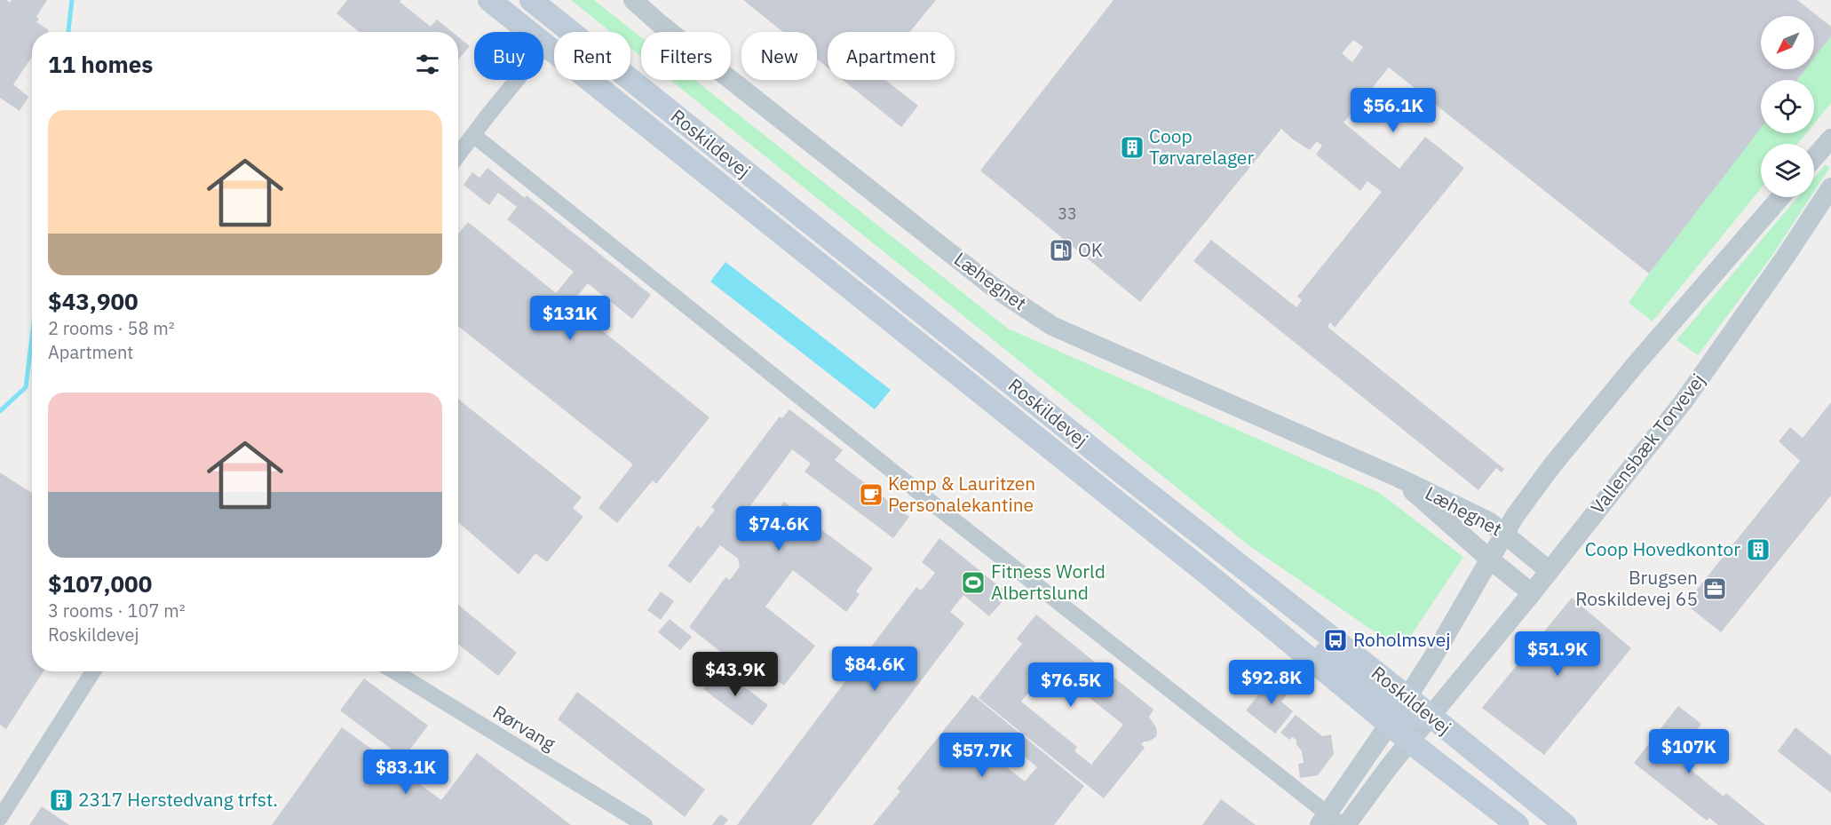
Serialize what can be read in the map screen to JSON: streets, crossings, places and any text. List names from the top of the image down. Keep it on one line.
{"streets":{"main road":["Roskildevej"],"street":["Læhegnet","Vallensbæk Torvevej","Rørvang"]},"crossings":[["Roskildevej","Vallensbæk Torvevej"],["Læhegnet","Vallensbæk Torvevej"]],"places":{"building":["Coop Tørvarelager","Coop Hovedkontor","2317 Herstedvang trfst."],"fuel station":["OK"],"cafe":["Kemp & Lauritzen Personalekantine"],"sports":["Fitness World Albertslund"],"office":["Brugsen Roskildevej 65"],"bus stop":["Roholmsvej"]},"house_numbers":["33"],"north":"bottom left","page":{"chip":["Buy","Rent","Filters","New","Apartment"],"heading":"11 homes","price":["$56.1K","$131K","$74.6K","$51.9K","$84.6K","$43.9K","$92.8K","$76.5K","$107K","$57.7K","$83.1K"],"list":[{"name":"$43,900","note":"2 rooms · 58 m² · Apartment"},{"name":"$107,000","note":"3 rooms · 107 m² · Roskildevej"}]}}
